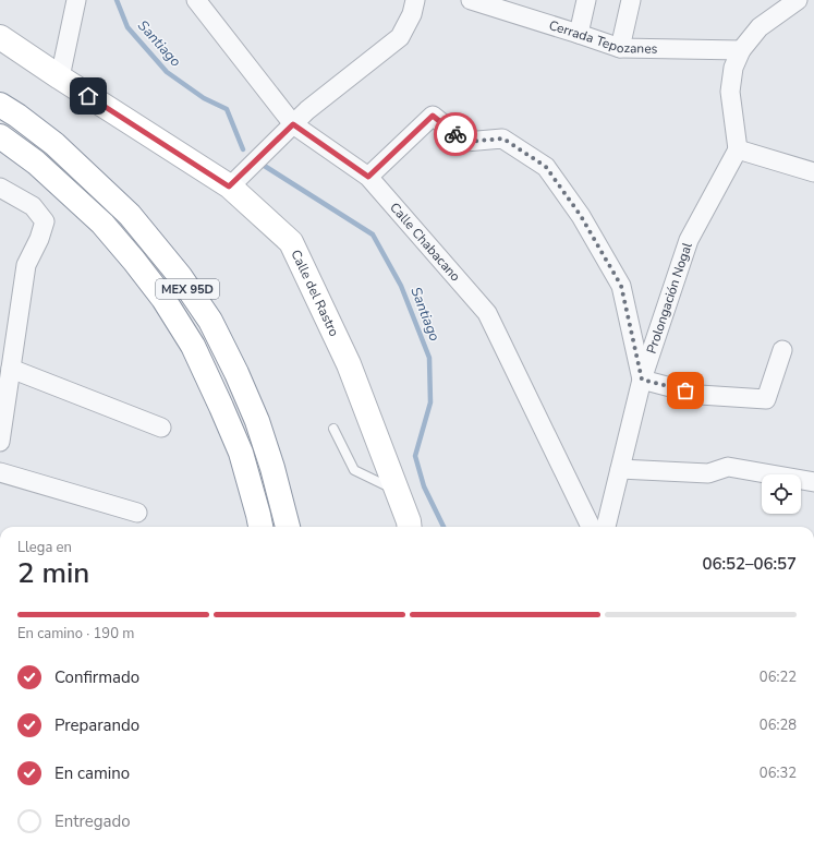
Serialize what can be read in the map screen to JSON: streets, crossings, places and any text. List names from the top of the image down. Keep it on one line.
{"streets":{"main road":["MEX 95D","Calle del Rastro"],"street":["Cerrada Tepozanes","Calle Chabacano","Prolongación Nogal"]},"water":["Santiago"],"page":{"heading":["2 min","Llega en","06:52–06:57"],"bar":"En camino · 190 m","list":[["Confirmado","06:22"],["Preparando","06:28"],["En camino","06:32"],"Entregado"]}}
